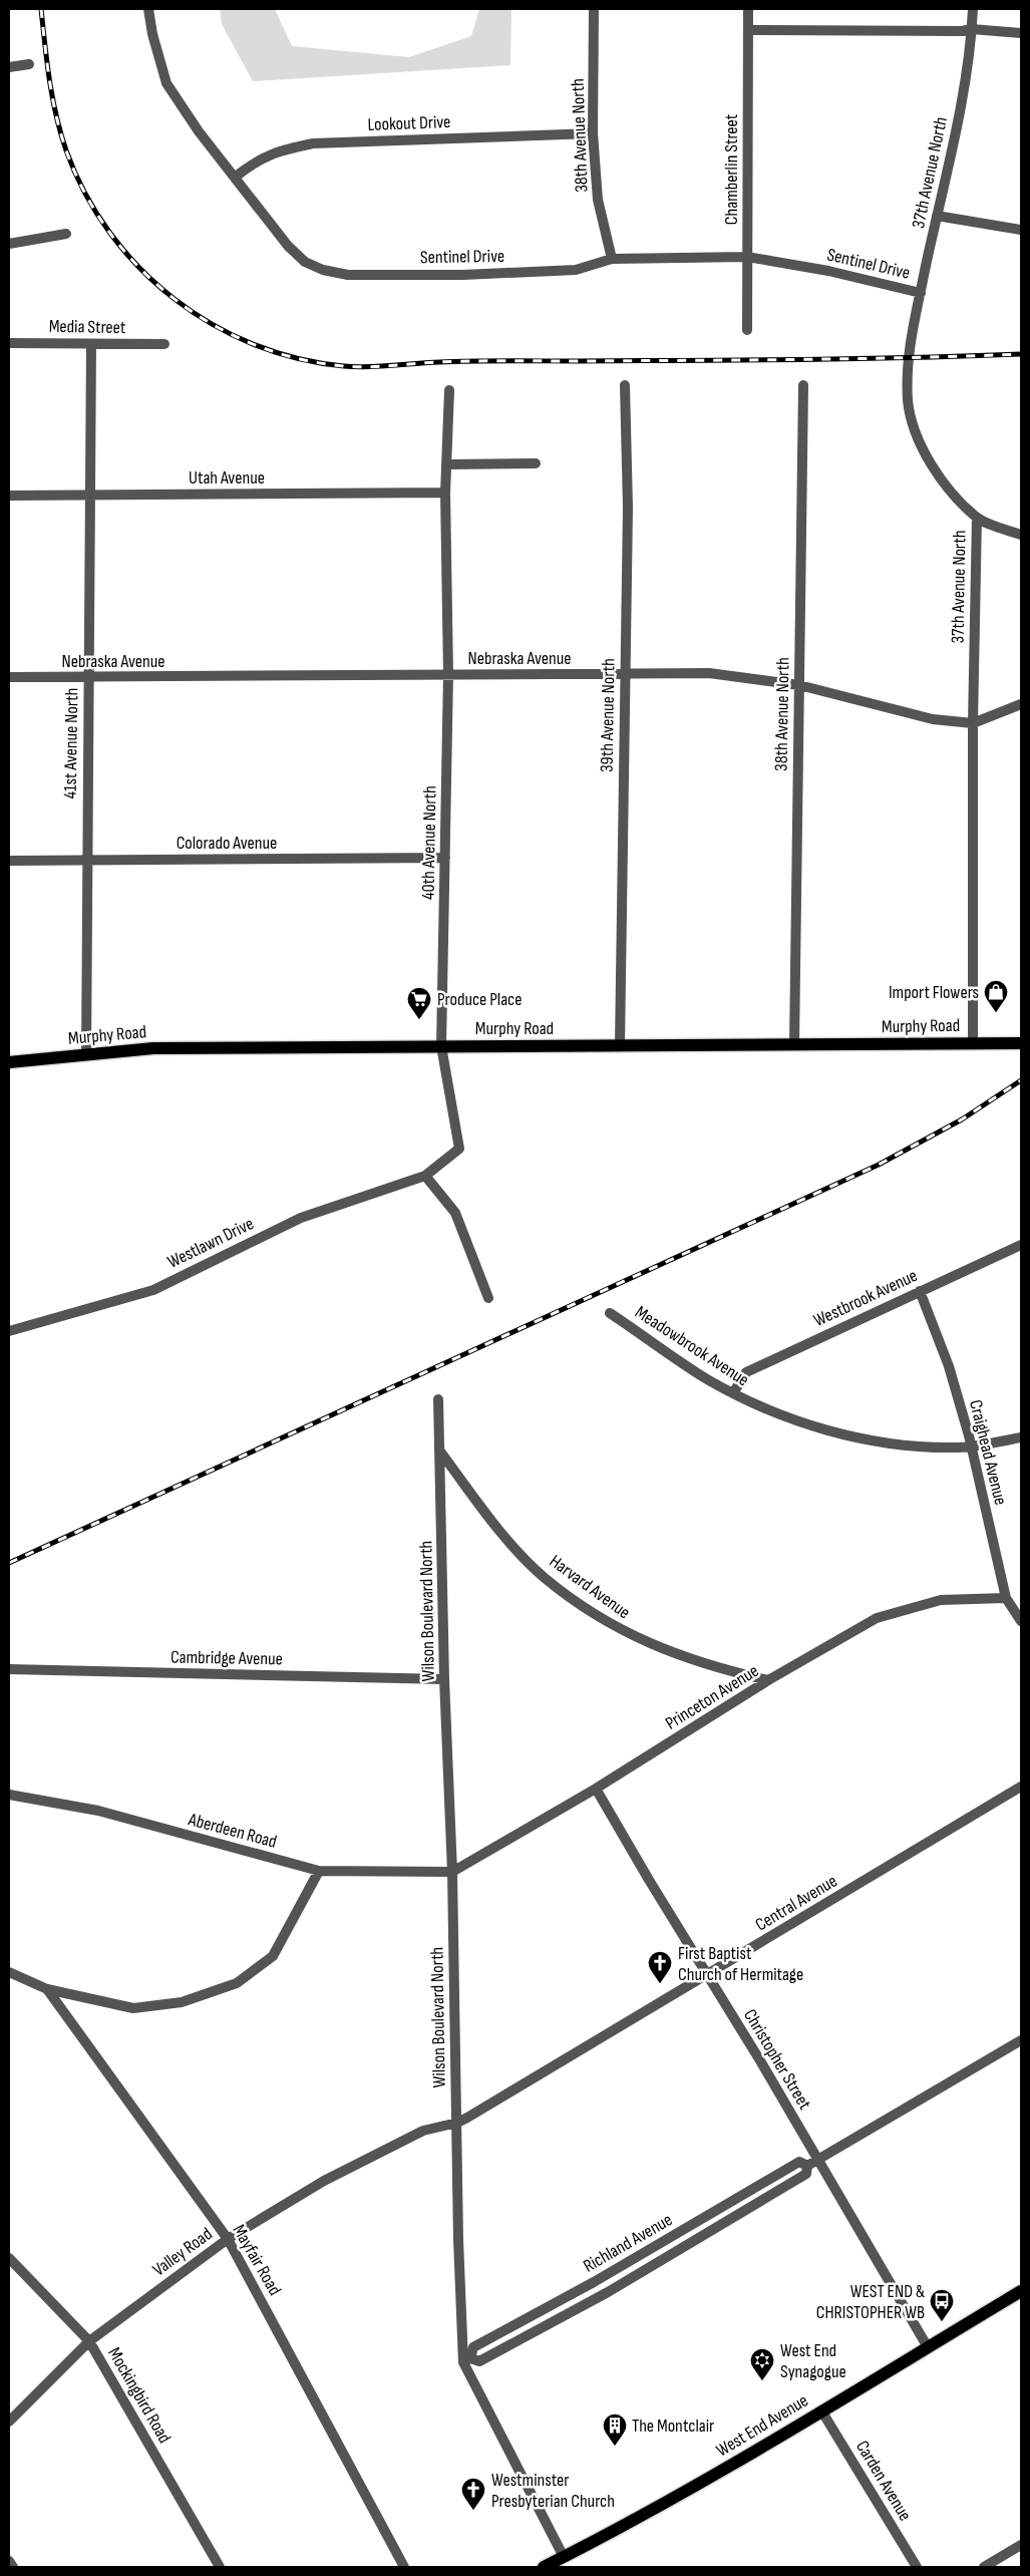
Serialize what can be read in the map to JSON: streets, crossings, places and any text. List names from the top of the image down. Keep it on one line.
{"streets":{"main road":["Murphy Road","West End Avenue"],"street":["Lookout Drive","38th Avenue North","Chamberlin Street","37th Avenue North","Sentinel Drive","Media Street","Utah Avenue","Nebraska Avenue","39th Avenue North","41st Avenue North","Colorado Avenue","40th Avenue North","Westlawn Drive","Westbrook Avenue","Meadowbrook Avenue","Craighead Avenue","Harvard Avenue","Wilson Boulevard North","Cambridge Avenue","Princeton Avenue","Aberdeen Road","Central Avenue","Christopher Street","Richland Avenue","Valley Road","Mayfair Road","Mockingbird Road","Carden Avenue"]},"crossings":[["Lookout Drive","38th Avenue North"],["Lookout Drive","Sentinel Drive"],["38th Avenue North","Sentinel Drive"],["38th Avenue North","Nebraska Avenue"],["38th Avenue North","Murphy Road"],["Chamberlin Street","Sentinel Drive"],["37th Avenue North","Sentinel Drive"],["37th Avenue North","Nebraska Avenue"],["37th Avenue North","Murphy Road"],["Media Street","41st Avenue North"],["Utah Avenue","41st Avenue North"],["Utah Avenue","40th Avenue North"],["Nebraska Avenue","39th Avenue North"],["Nebraska Avenue","41st Avenue North"],["Nebraska Avenue","40th Avenue North"],["39th Avenue North","Murphy Road"],["41st Avenue North","Colorado Avenue"],["41st Avenue North","Murphy Road"],["Colorado Avenue","40th Avenue North"],["40th Avenue North","Murphy Road"],["40th Avenue North","Westlawn Drive"],["Westbrook Avenue","Meadowbrook Avenue"],["Westbrook Avenue","Craighead Avenue"],["Meadowbrook Avenue","Craighead Avenue"],["Craighead Avenue","Princeton Avenue"],["Harvard Avenue","Wilson Boulevard North"],["Harvard Avenue","Princeton Avenue"],["Wilson Boulevard North","Cambridge Avenue"],["Wilson Boulevard North","Princeton Avenue"],["Wilson Boulevard North","Aberdeen Road"],["Wilson Boulevard North","Central Avenue"],["Wilson Boulevard North","Richland Avenue"],["Wilson Boulevard North","Valley Road"],["Wilson Boulevard North","West End Avenue"],["Princeton Avenue","Aberdeen Road"],["Princeton Avenue","Christopher Street"],["Central Avenue","Christopher Street"],["Central Avenue","Valley Road"],["Christopher Street","Richland Avenue"],["Christopher Street","West End Avenue"],["Valley Road","Mayfair Road"],["Valley Road","Mockingbird Road"],["West End Avenue","Carden Avenue"]],"places":{"shop":["Import Flowers"],"supermarket":["Produce Place"],"church":["First Baptist Church of Hermitage","Westminster Presbyterian Church"],"bus stop":["WEST END & CHRISTOPHER WB"],"synagogue":["West End Synagogue"],"building":["The Montclair"]}}
